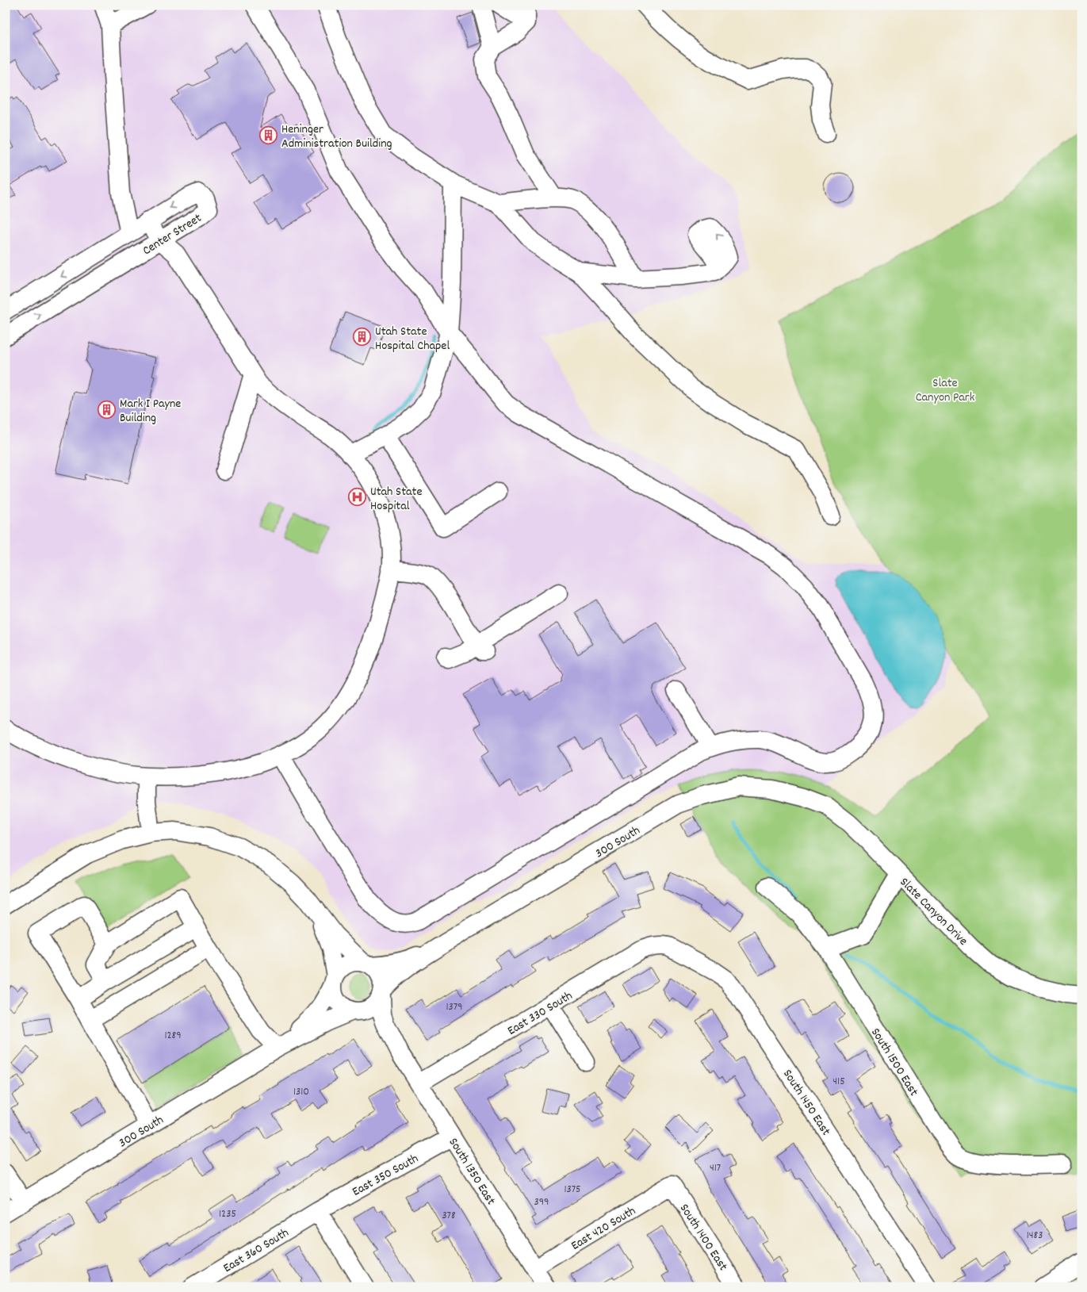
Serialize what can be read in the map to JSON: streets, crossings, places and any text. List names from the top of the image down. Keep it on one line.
{"streets":{"street":["Center Street","300 South","Slate Canyon Drive","East 330 South","South 1500 East","South 1450 East","South 1350 East","East 350 South","East 420 South","South 1400 East","East 360 South"]},"crossings":[["300 South","Slate Canyon Drive"],["300 South","South 1350 East"],["East 330 South","South 1450 East"],["East 330 South","South 1350 East"],["South 1350 East","East 350 South"],["South 1350 East","East 420 South"],["East 350 South","East 360 South"],["East 420 South","South 1400 East"]],"parks":["Slate Canyon Park"],"places":{"building":["Heninger Administration Building","Utah State Hospital Chapel","Mark I Payne Building"],"hospital":["Utah State Hospital"]},"house_numbers":["1379","1289","415","1310","417","1375","399","1235","378","1483"]}
